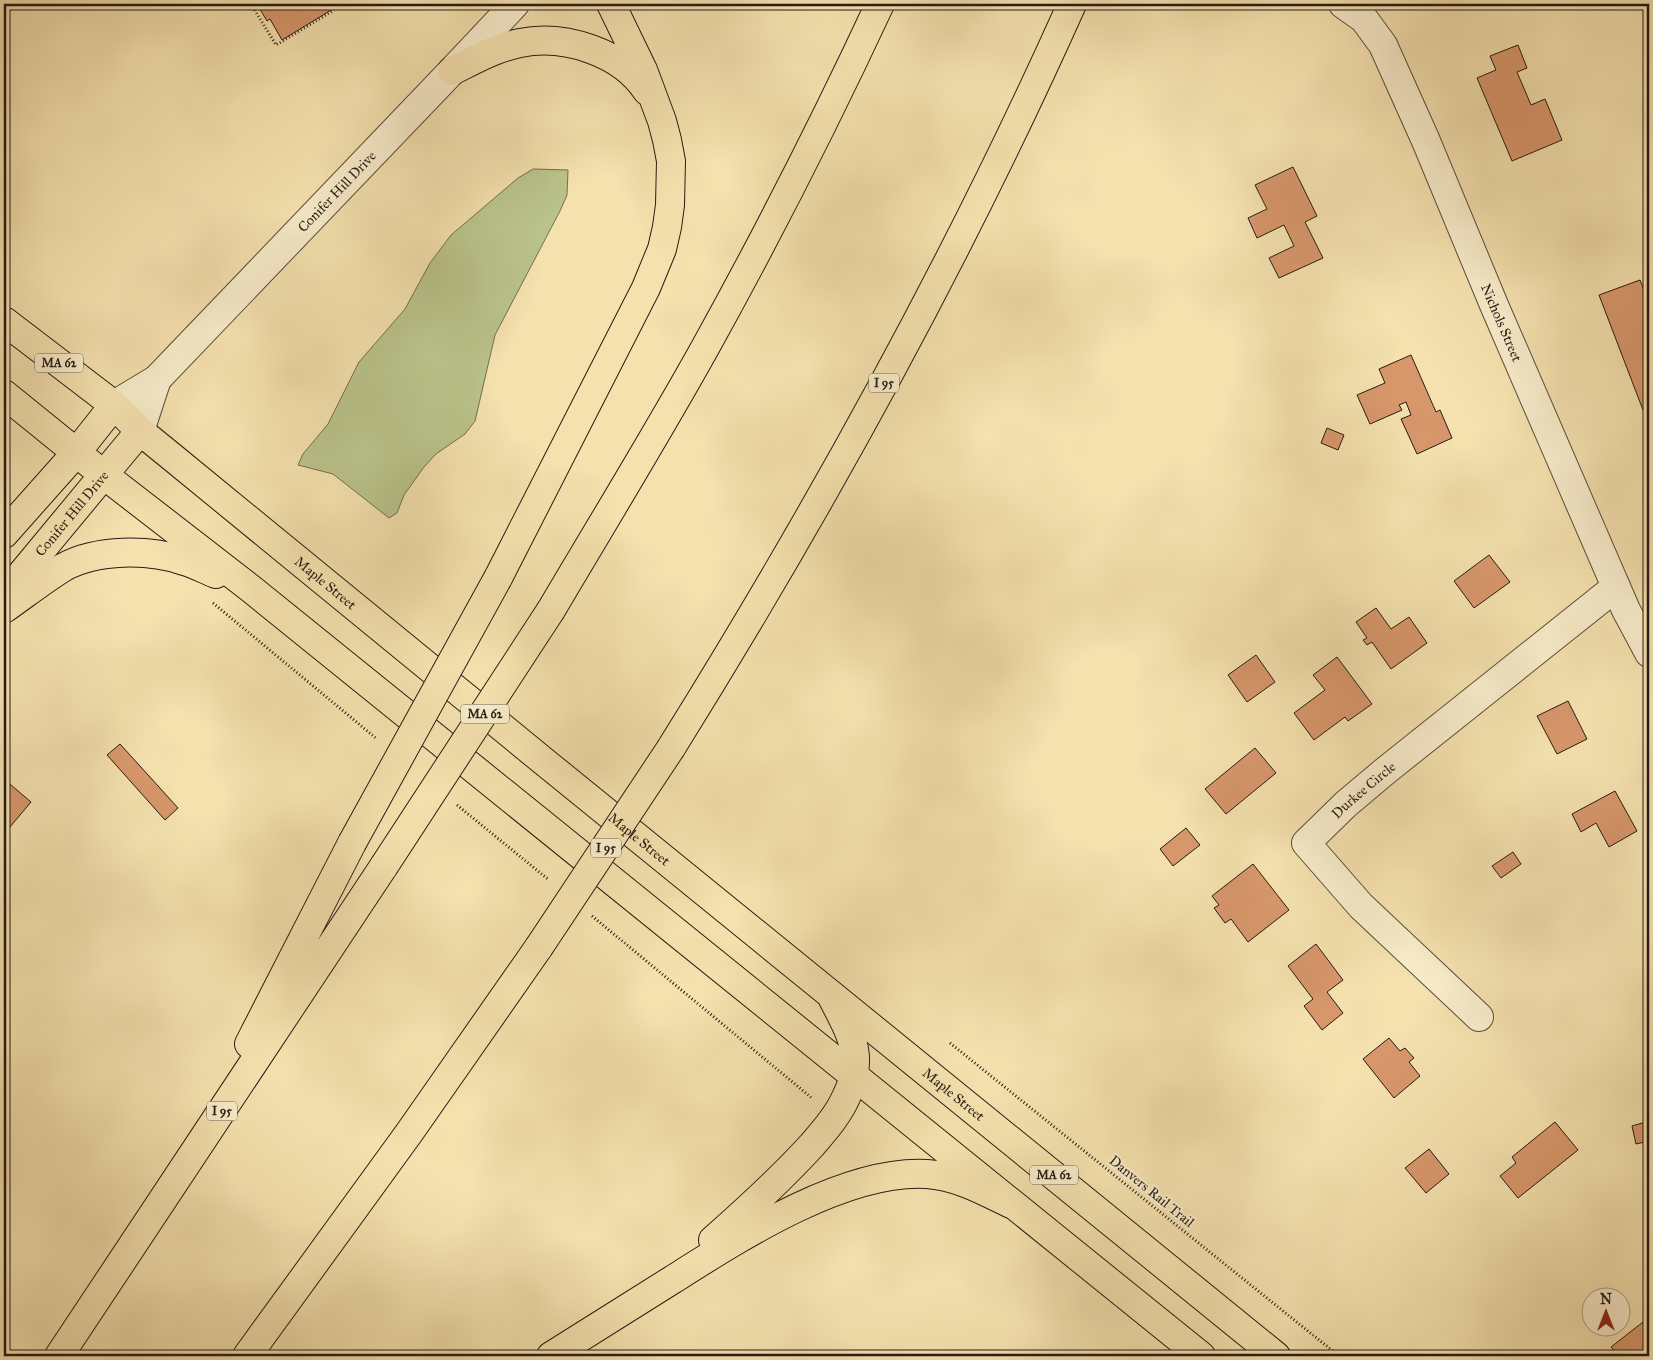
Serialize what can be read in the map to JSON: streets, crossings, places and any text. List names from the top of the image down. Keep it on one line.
{"streets":{"main road":["Conifer Hill Drive","MA 62","I 95","Maple Street"],"street":["Nichols Street","Durkee Circle"],"path":["Danvers Rail Trail"]},"crossings":[["Conifer Hill Drive","Maple Street"],["Nichols Street","Durkee Circle"]],"north":"top"}
